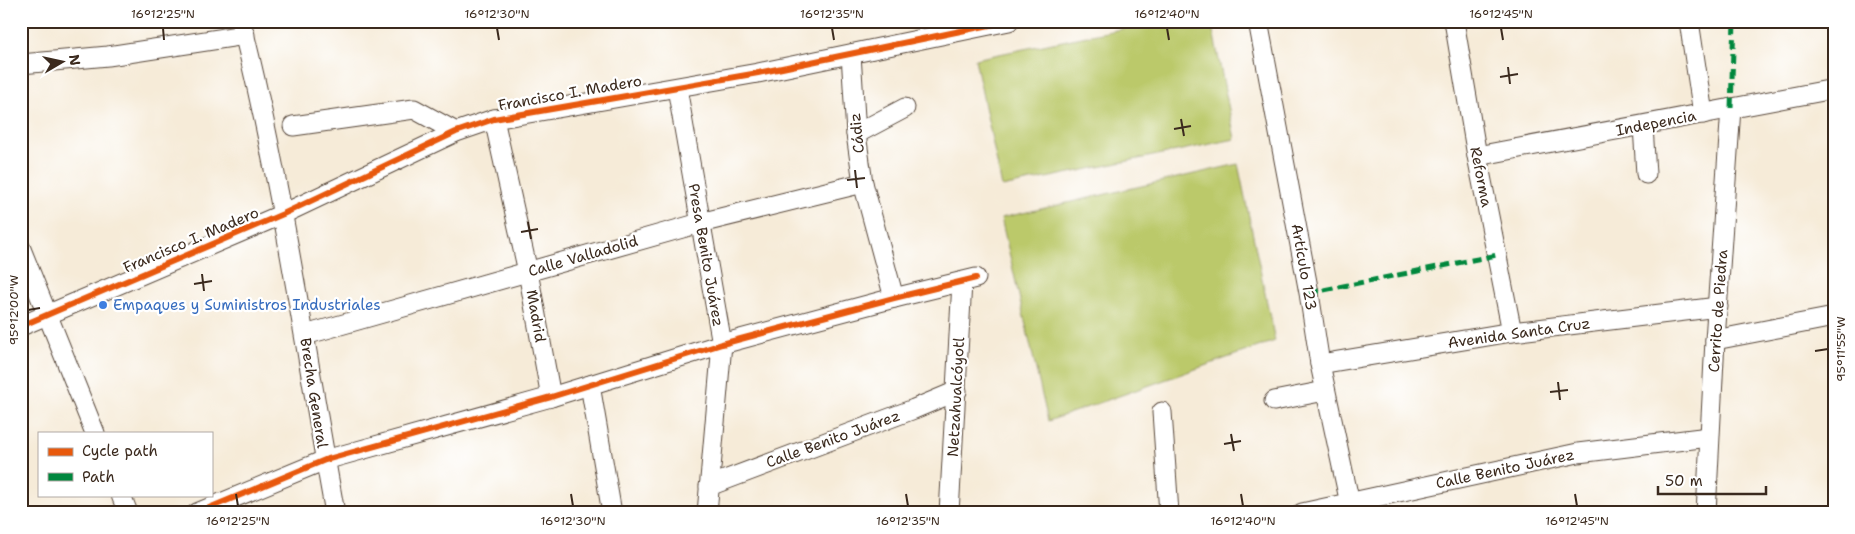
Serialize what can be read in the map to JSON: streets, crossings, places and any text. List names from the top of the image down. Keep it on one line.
{"streets":{"street":["Francisco I. Madero","Indepencia","Cádiz","Reforma","Presa Benito Juárez","Calle Valladolid","Artículo 123","Cerrito de Piedra","Madrid","Avenida Santa Cruz","Brecha General","Netzahualcóyotl","Calle Benito Juárez"]},"crossings":[["Francisco I. Madero","Cádiz"],["Francisco I. Madero","Presa Benito Juárez"],["Francisco I. Madero","Madrid"],["Francisco I. Madero","Brecha General"],["Indepencia","Reforma"],["Indepencia","Cerrito de Piedra"],["Cádiz","Calle Valladolid"],["Cádiz","Netzahualcóyotl"],["Reforma","Avenida Santa Cruz"],["Presa Benito Juárez","Calle Valladolid"],["Presa Benito Juárez","Calle Benito Juárez"],["Calle Valladolid","Madrid"],["Calle Valladolid","Brecha General"],["Artículo 123","Avenida Santa Cruz"],["Artículo 123","Calle Benito Juárez"],["Cerrito de Piedra","Avenida Santa Cruz"],["Cerrito de Piedra","Calle Benito Juárez"],["Netzahualcóyotl","Calle Benito Juárez"]],"places":["Empaques y Suministros Industriales"],"legend":["Cycle path","Path"],"scale_bar":"50 m","north":"right","coordinates":["16°12'25\"N","16°12'30\"N","16°12'35\"N","16°12'40\"N","16°12'45\"N","95°12'00\"W","95°11'55\"W"]}
